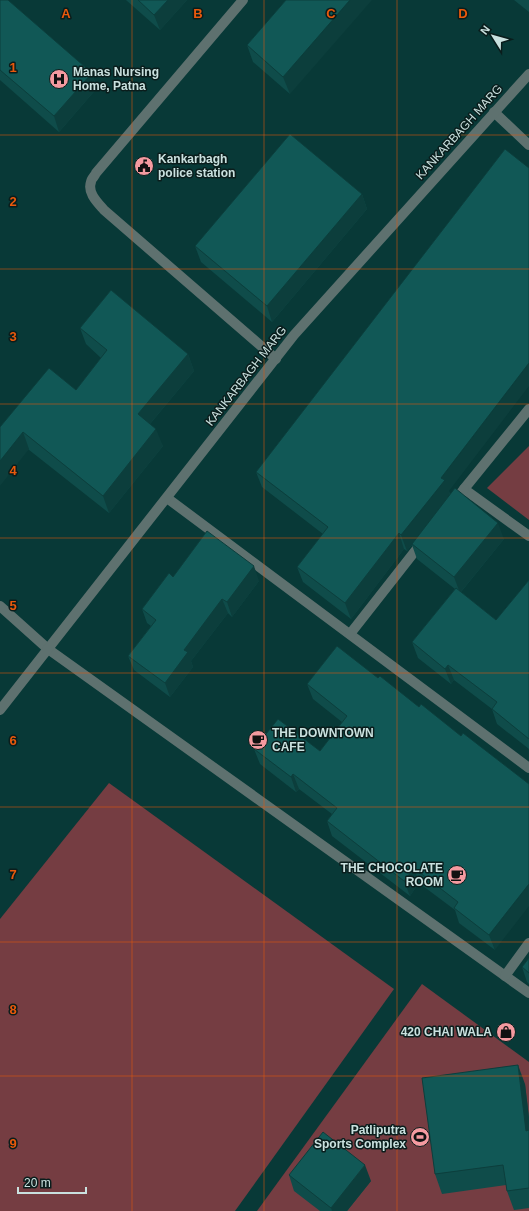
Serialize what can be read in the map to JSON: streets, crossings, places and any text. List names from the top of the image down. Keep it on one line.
{"streets":{"street":["KANKARBAGH MARG"]},"places":{"hospital":["Manas Nursing Home, Patna"],"public building":["Kankarbagh police station"],"cafe":["THE DOWNTOWN CAFE","THE CHOCOLATE ROOM"],"shop":["420 CHAI WALA"],"sports":["Patliputra Sports Complex"]},"scale_bar":"20 m","north":"top left","grid":{"columns":["A","B","C","D"],"rows":["1","2","3","4","5","6","7","8","9"]}}
